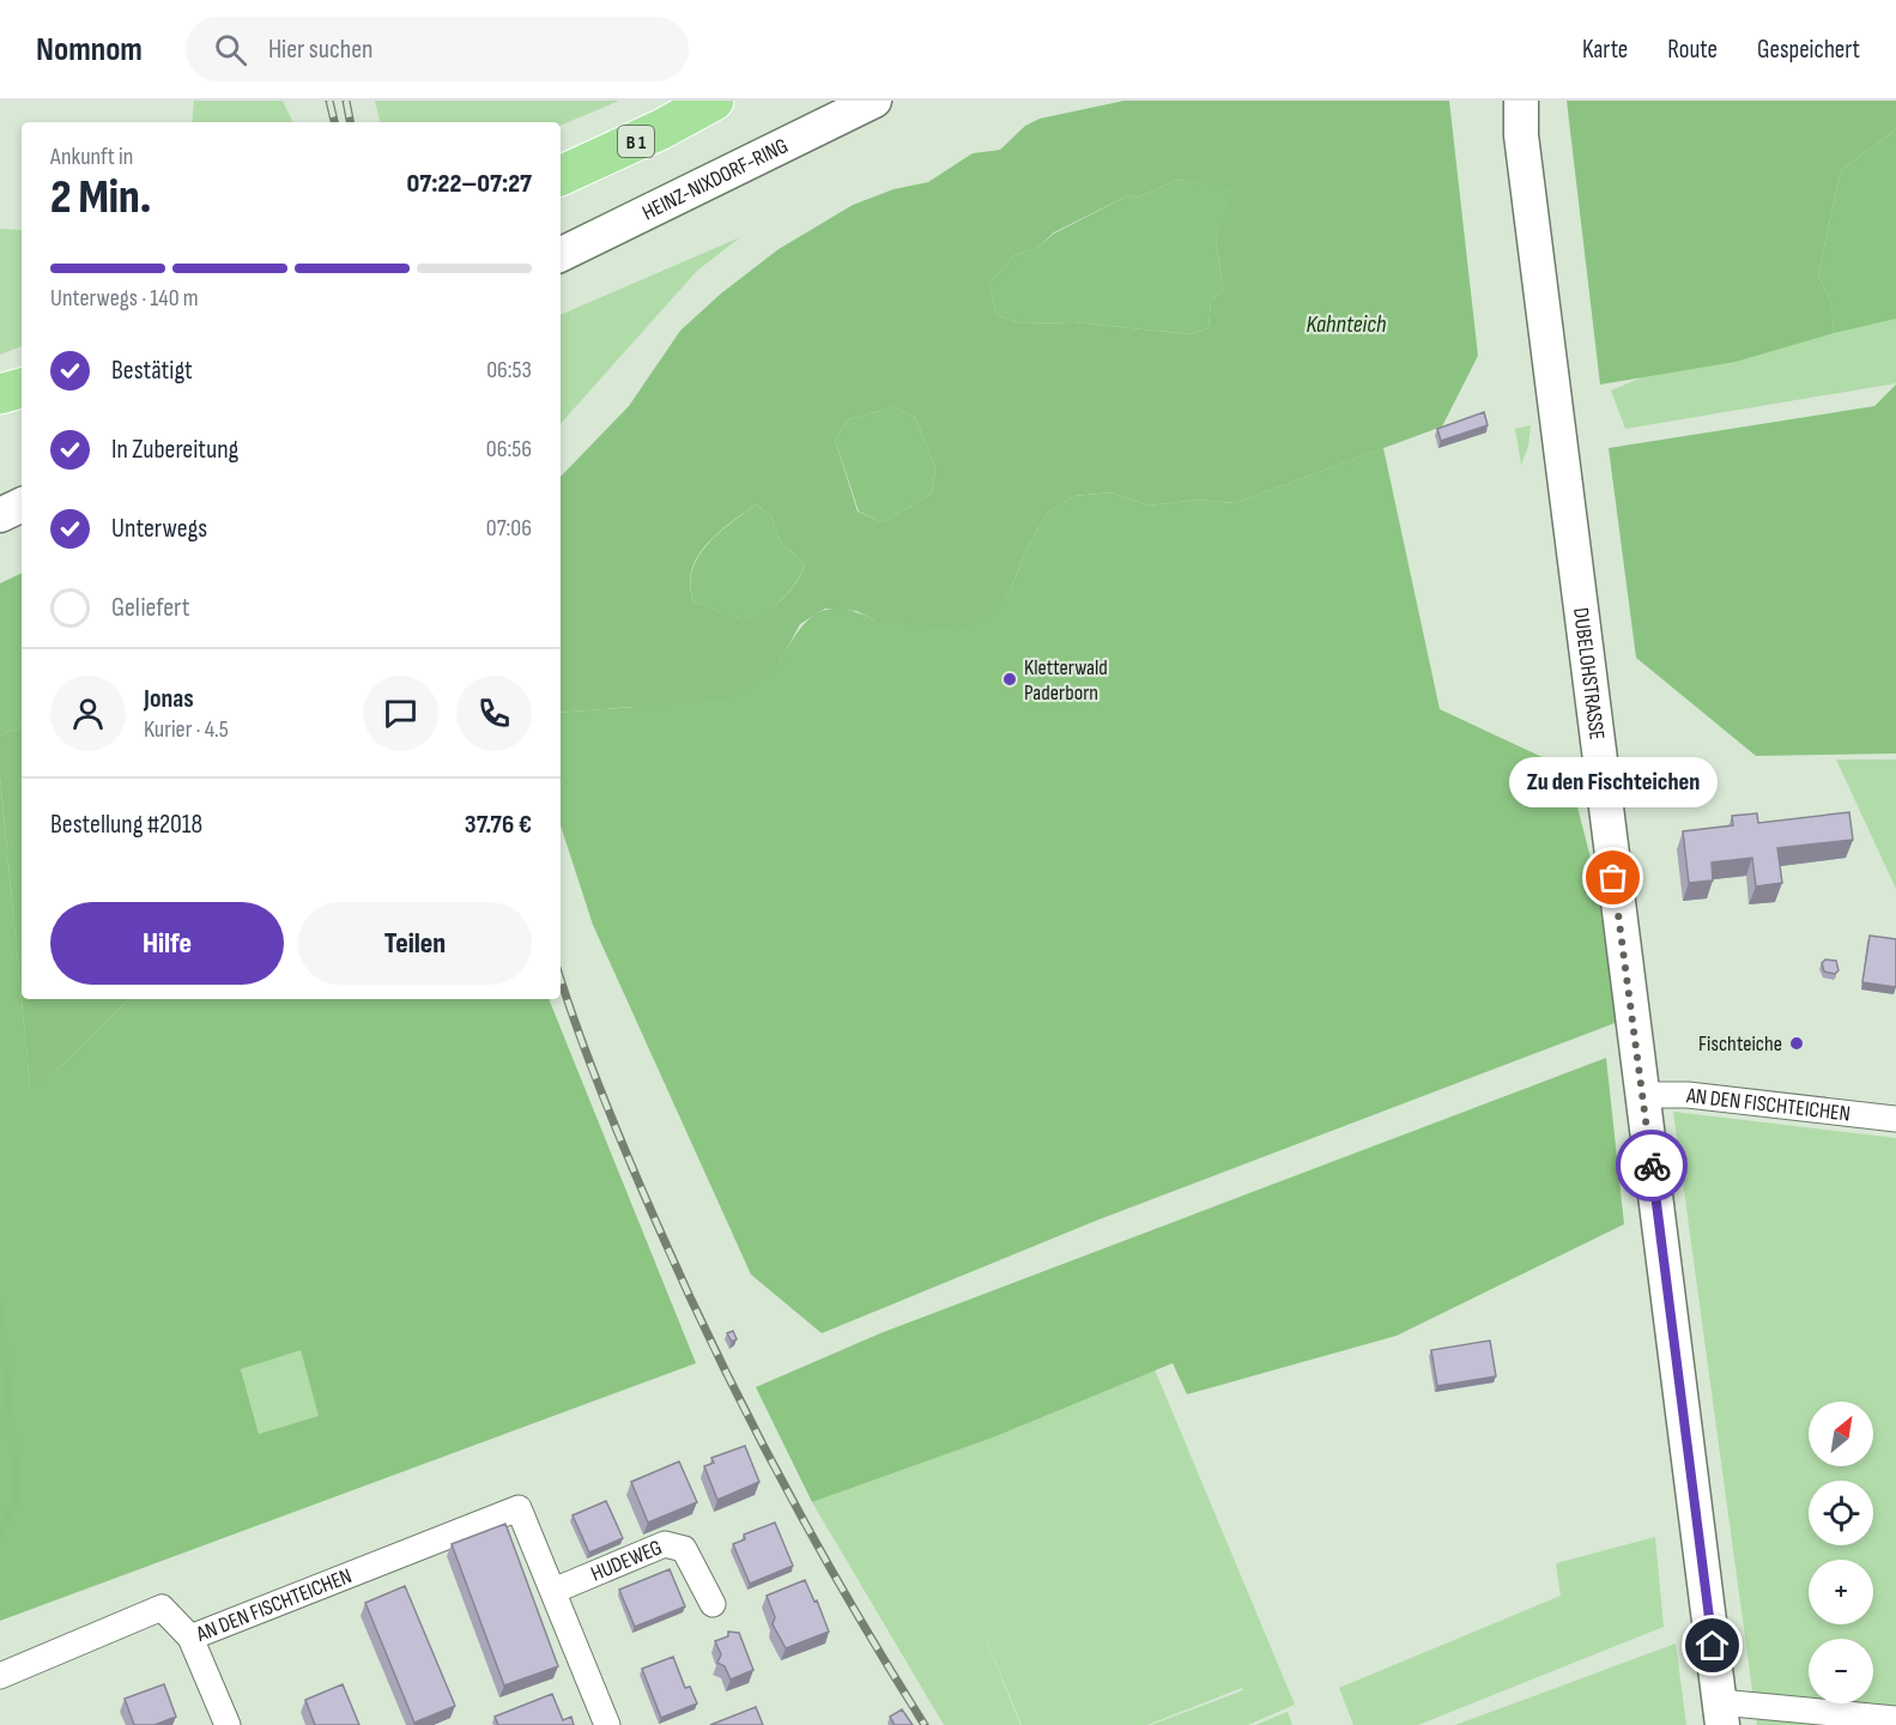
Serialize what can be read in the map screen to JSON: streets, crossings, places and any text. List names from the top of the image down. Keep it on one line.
{"streets":{"highway":["B 1"],"main road":["HEINZ-NIXDORF-RING","DUBELOHSTRASSE"],"street":["AN DEN FISCHTEICHEN","HUDEWEG"]},"crossings":[["DUBELOHSTRASSE","AN DEN FISCHTEICHEN"],["AN DEN FISCHTEICHEN","HUDEWEG"]],"water":["Kahnteich"],"places":["Kletterwald Paderborn","Zu den Fischteichen","Fischteiche"],"north":"top right","page":{"header":"Nomnom","search":"Hier suchen","nav":["Karte","Route","Gespeichert"],"heading":["2 Min.","Ankunft in","07:22–07:27"],"panel":["Jonas","Kurier · 4.5","Bestellung #2018","37.76 €"],"bar":"Unterwegs · 140 m","list":[["Bestätigt","06:53"],["In Zubereitung","06:56"],["Unterwegs","07:06"],"Geliefert"],"bubble":"Zu den Fischteichen","buttons":["Hilfe","Teilen"],"map_buttons":["+","−"]}}
